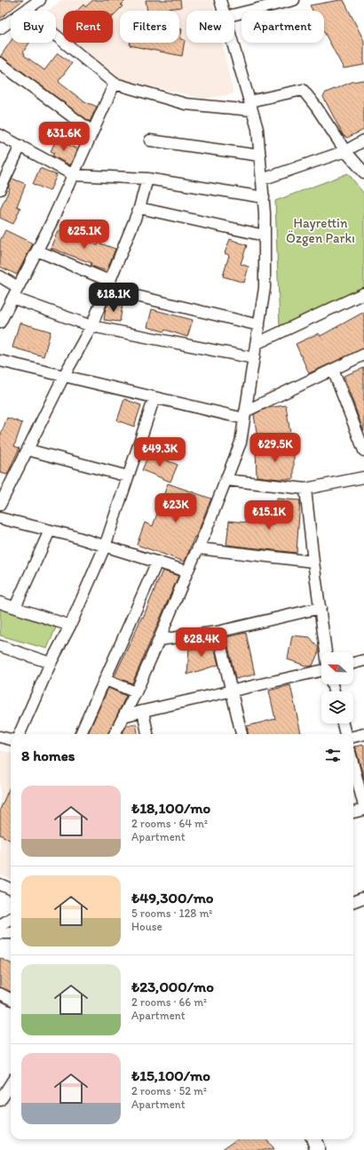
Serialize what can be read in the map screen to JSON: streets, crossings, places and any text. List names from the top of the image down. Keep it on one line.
{"parks":["Hayrettin Özgen Parkı"],"north":"left","page":{"chip":["Buy","Rent","Filters","New","Apartment"],"price":["₺31.6K","₺25.1K","₺18.1K","₺29.5K","₺49.3K","₺23K","₺15.1K","₺28.4K"],"heading":"8 homes","list":[{"name":"₺18,100/mo","note":"2 rooms · 64 m² · Apartment"},{"name":"₺49,300/mo","note":"5 rooms · 128 m² · House"},{"name":"₺23,000/mo","note":"2 rooms · 66 m² · Apartment"},{"name":"₺15,100/mo","note":"2 rooms · 52 m² · Apartment"}]}}
